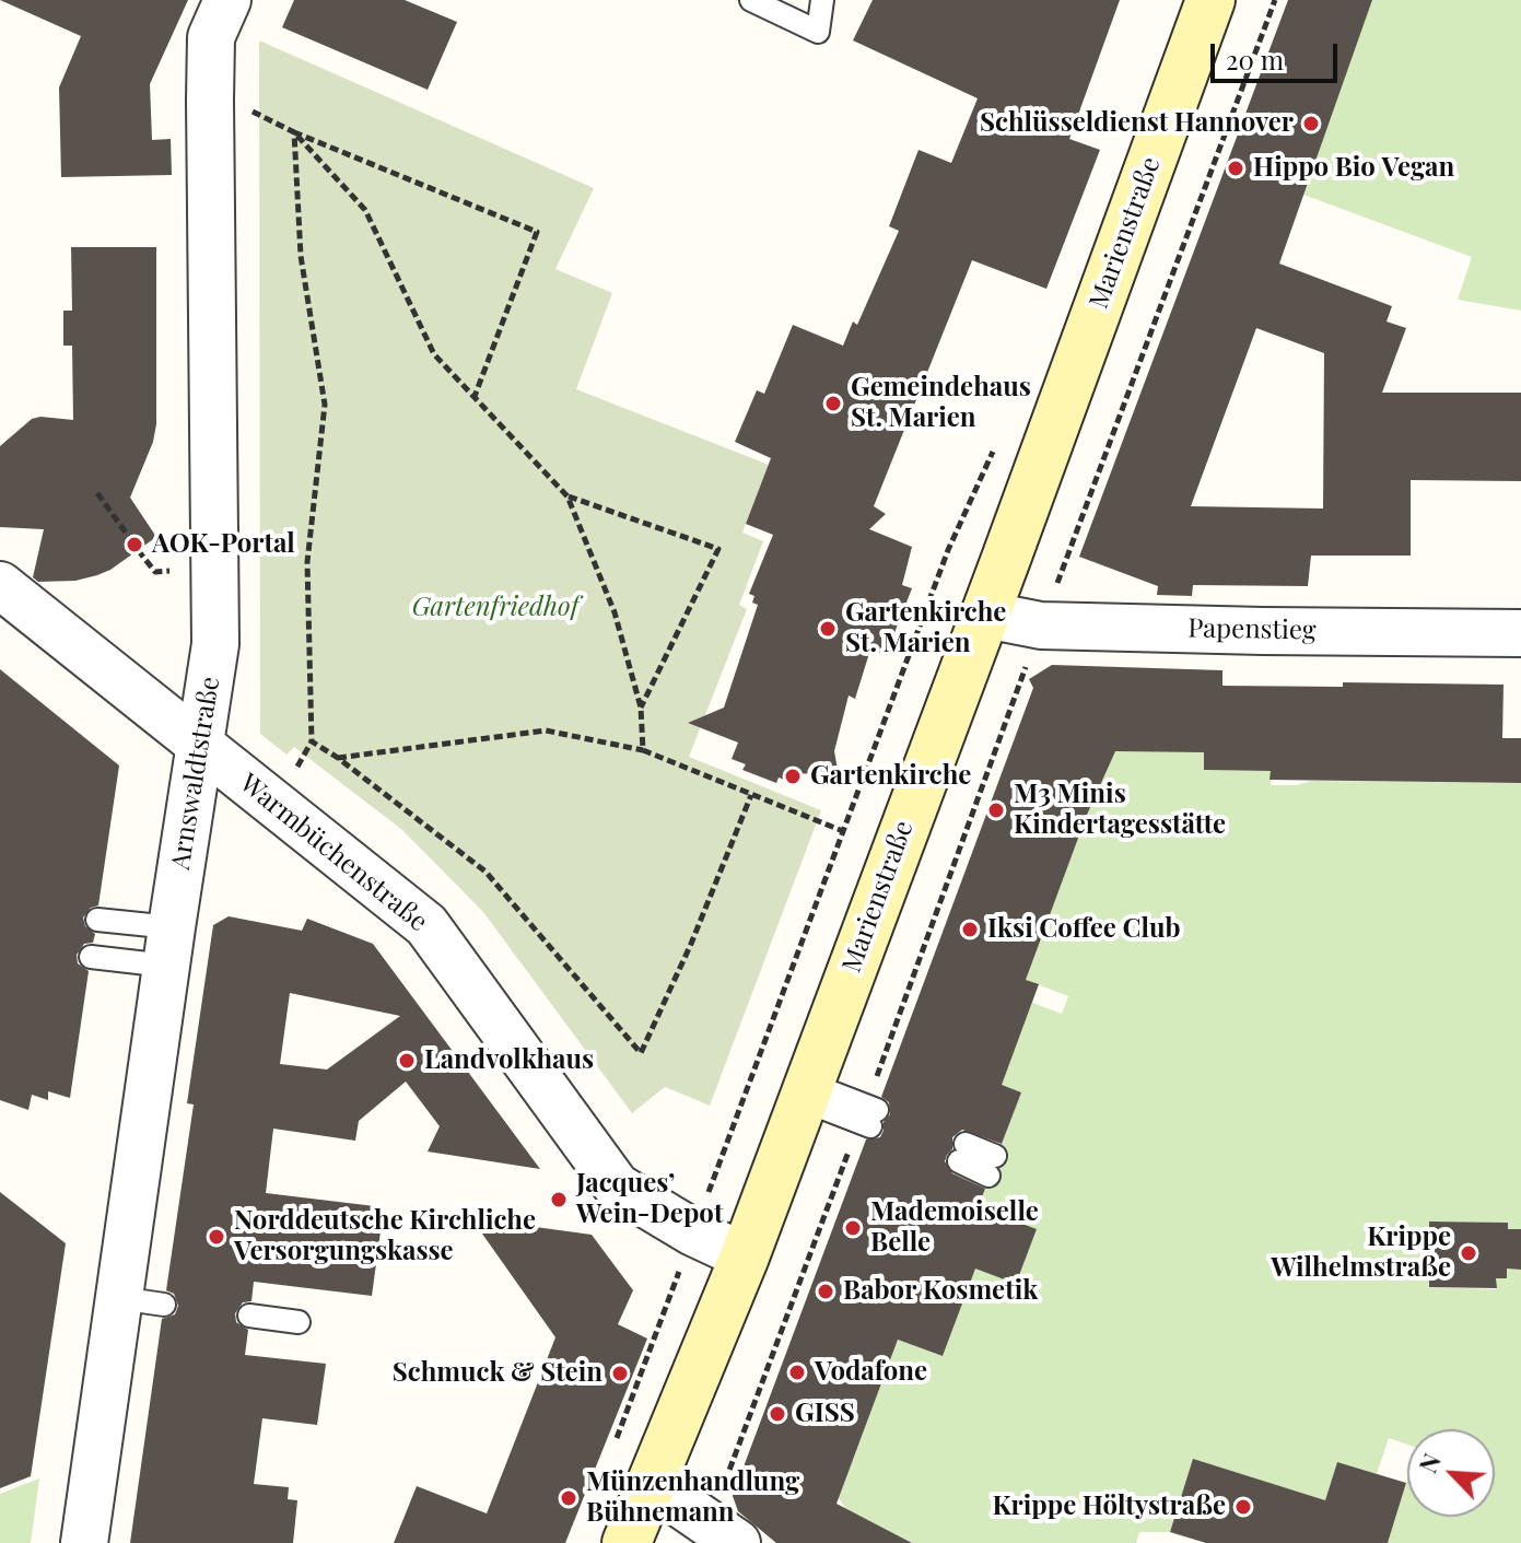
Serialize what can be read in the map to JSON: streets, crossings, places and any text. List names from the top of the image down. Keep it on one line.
{"streets":{"main road":["Marienstraße"],"street":["Papenstieg","Arnswaldtstraße","Warmbüchenstraße"]},"crossings":[["Marienstraße","Papenstieg"],["Marienstraße","Warmbüchenstraße"],["Arnswaldtstraße","Warmbüchenstraße"]],"parks":["Gartenfriedhof"],"places":["Schlüsseldienst Hannover","Hippo Bio Vegan","Gemeindehaus St. Marien","AOK-Portal","Gartenkirche St. Marien","Gartenkirche","M3 Minis Kindertagesstätte","Iksi Coffee Club","Landvolkhaus","Jacques’ Wein-Depot","Mademoiselle Belle","Norddeutsche Kirchliche Versorgungskasse","Krippe Wilhelmstraße","Babor Kosmetik","Vodafone","Schmuck & Stein","GISS","Münzenhandlung Bühnemann","Krippe Höltystraße"],"scale_bar":"20 m","north":"top left"}
